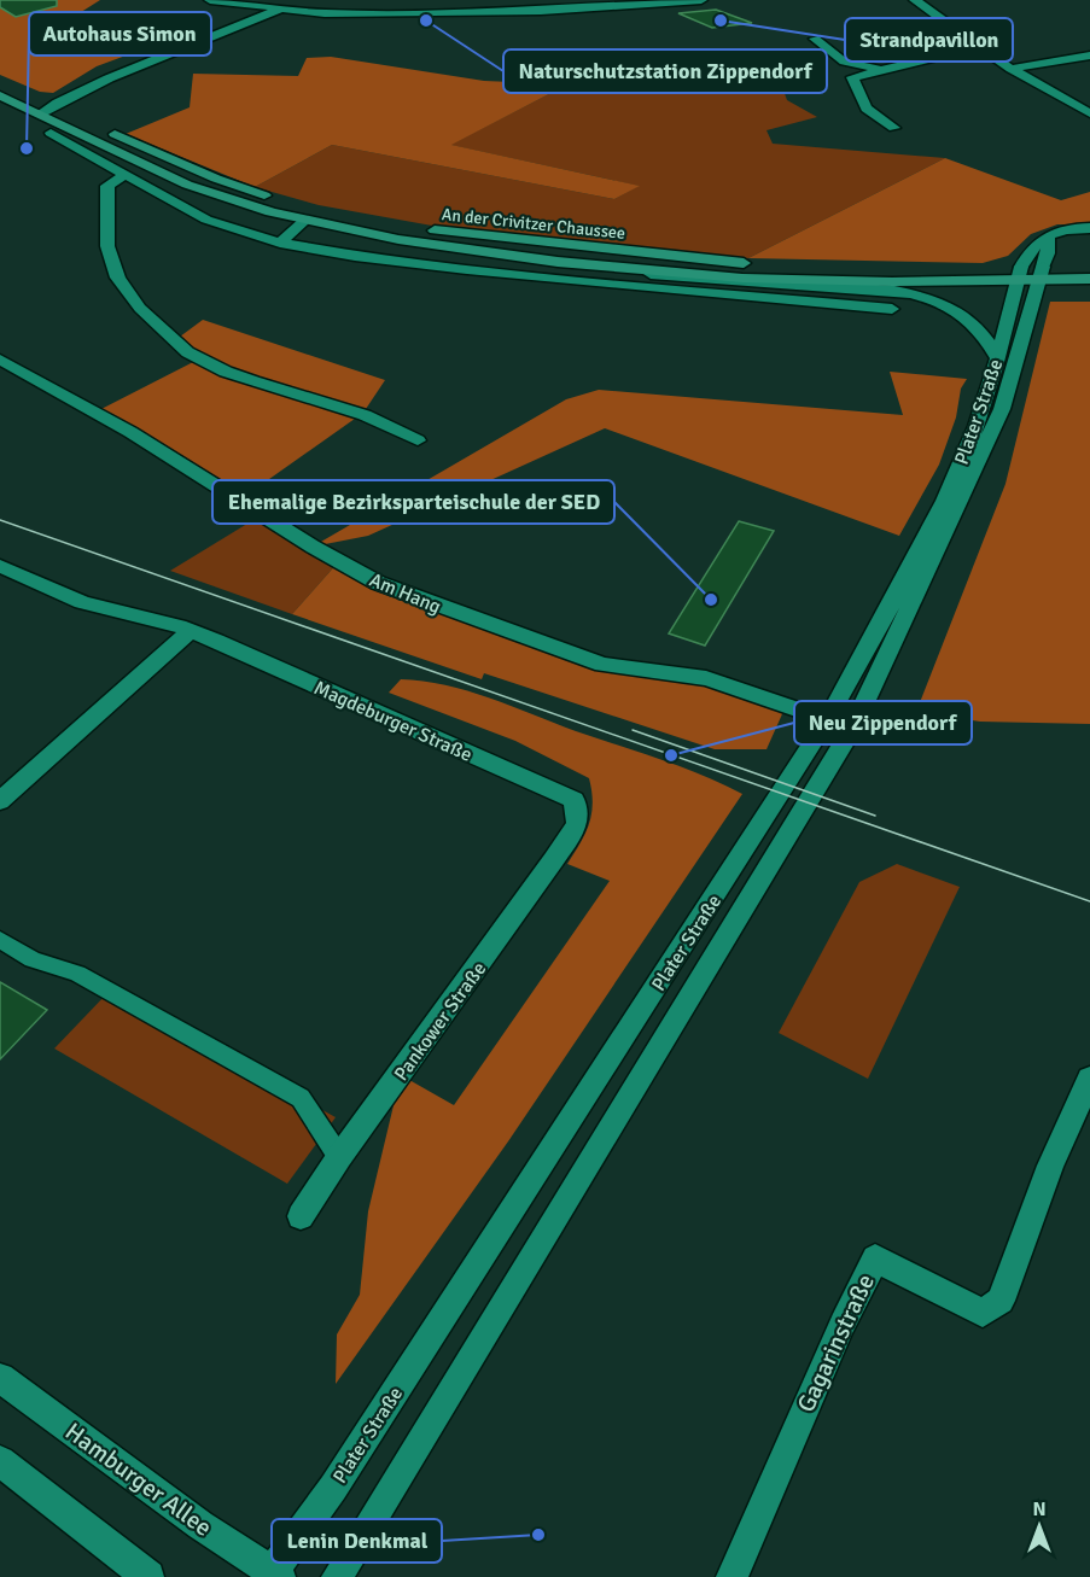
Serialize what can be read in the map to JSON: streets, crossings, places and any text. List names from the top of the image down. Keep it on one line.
{"streets":{"main road":["An der Crivitzer Chaussee"],"street":["Plater Straße","Am Hang","Magdeburger Straße","Pankower Straße","Gagarinstraße","Hamburger Allee"]},"crossings":[["An der Crivitzer Chaussee","Plater Straße"],["Plater Straße","Am Hang"],["Plater Straße","Hamburger Allee"],["Magdeburger Straße","Pankower Straße"]],"places":["Naturschutzstation Zippendorf","Strandpavillon","Autohaus Simon","Ehemalige Bezirksparteischule der SED","Neu Zippendorf","Lenin Denkmal"],"north":"top"}
